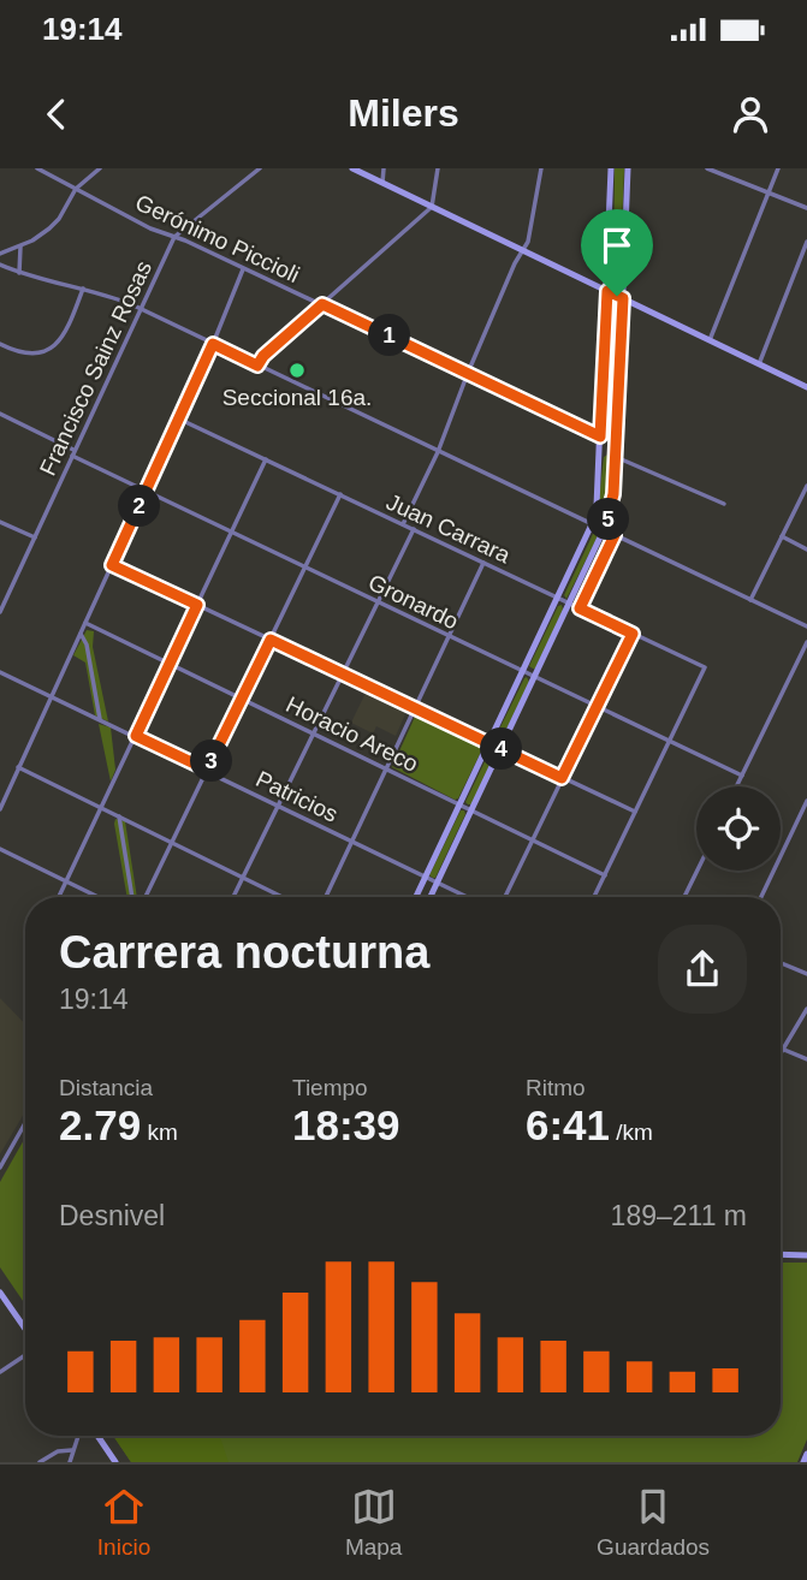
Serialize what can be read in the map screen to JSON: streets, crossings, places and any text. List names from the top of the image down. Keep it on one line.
{"streets":{"street":["Gerónimo Piccioli","Francisco Sainz Rosas","Juan Carrara","Gronardo","Horacio Areco","Patricios"]},"crossings":[["Gerónimo Piccioli","Francisco Sainz Rosas"],["Francisco Sainz Rosas","Gronardo"],["Juan Carrara","Gronardo"]],"places":["Seccional 16a."],"page":{"status":"19:14","header":"Milers","pins":["1","2","5","4","3"],"heading":["Carrera nocturna","19:14"],"stats":[["Distancia","2.79 km"],["Tiempo","18:39"],["Ritmo","6:41 /km"]],"chart":["Desnivel","189–211 m"],"tabs":["Inicio","Mapa","Guardados"]}}
